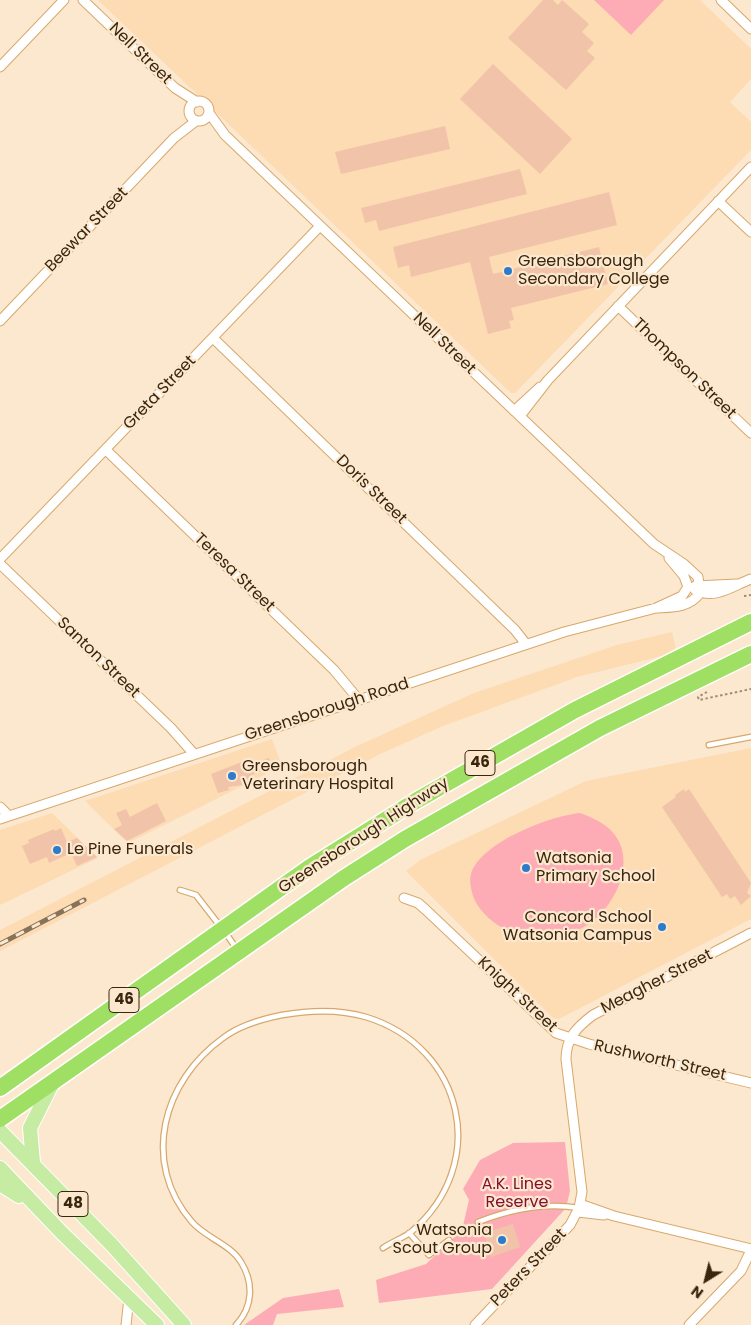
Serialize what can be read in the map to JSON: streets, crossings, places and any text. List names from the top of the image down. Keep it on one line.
{"streets":{"highway":["46","Greensborough Highway"],"main road":["48"],"street":["Nell Street","Beewar Street","Thompson Street","Greta Street","Doris Street","Teresa Street","Santon Street","Greensborough Road","Meagher Street","Knight Street","Rushworth Street","Peters Street"]},"crossings":[["Nell Street","Beewar Street"],["Nell Street","Greta Street"],["Nell Street","Greensborough Road"],["Greta Street","Doris Street"],["Greta Street","Teresa Street"],["Doris Street","Greensborough Road"],["Teresa Street","Greensborough Road"],["Santon Street","Greensborough Road"],["Meagher Street","Knight Street"],["Meagher Street","Rushworth Street"],["Knight Street","Rushworth Street"],["Knight Street","Peters Street"]],"parks":["A.K. Lines Reserve"],"places":["Greensborough Secondary College","Greensborough Veterinary Hospital","Le Pine Funerals","Watsonia Primary School","Concord School Watsonia Campus","Watsonia Scout Group"],"north":"bottom left"}
